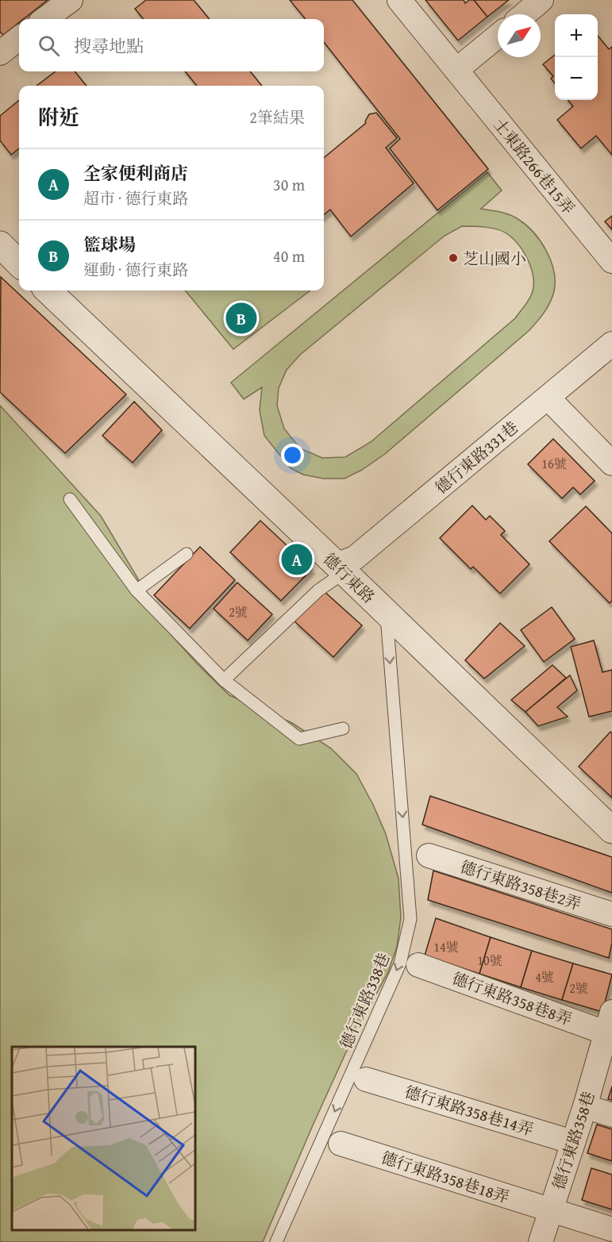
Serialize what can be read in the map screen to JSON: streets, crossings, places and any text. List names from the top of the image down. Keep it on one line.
{"streets":{"street":["士東路266巷15弄","德行東路331巷","德行東路","德行東路358巷2弄","德行東路358巷8弄","德行東路358巷14弄","德行東路358巷","德行東路358巷18弄"],"lane":["德行東路338巷"]},"crossings":[["德行東路331巷","德行東路"],["德行東路","德行東路338巷"],["德行東路358巷8弄","德行東路358巷"],["德行東路358巷14弄","德行東路358巷"],["德行東路358巷","德行東路358巷18弄"]],"one_way":["德行東路338巷"],"places":["芝山國小"],"house_numbers":["16號","2號","14號","10號","4號","2號"],"north":"top right","page":{"map_buttons":["+","−"],"search":"搜尋地點","heading":["附近","2筆結果"],"list":[{"mark":"A","name":"全家便利商店","note":"超市 · 德行東路","value":"30 m"},{"mark":"B","name":"籃球場","note":"運動 · 德行東路","value":"40 m"}],"pins":["B","A"]}}
